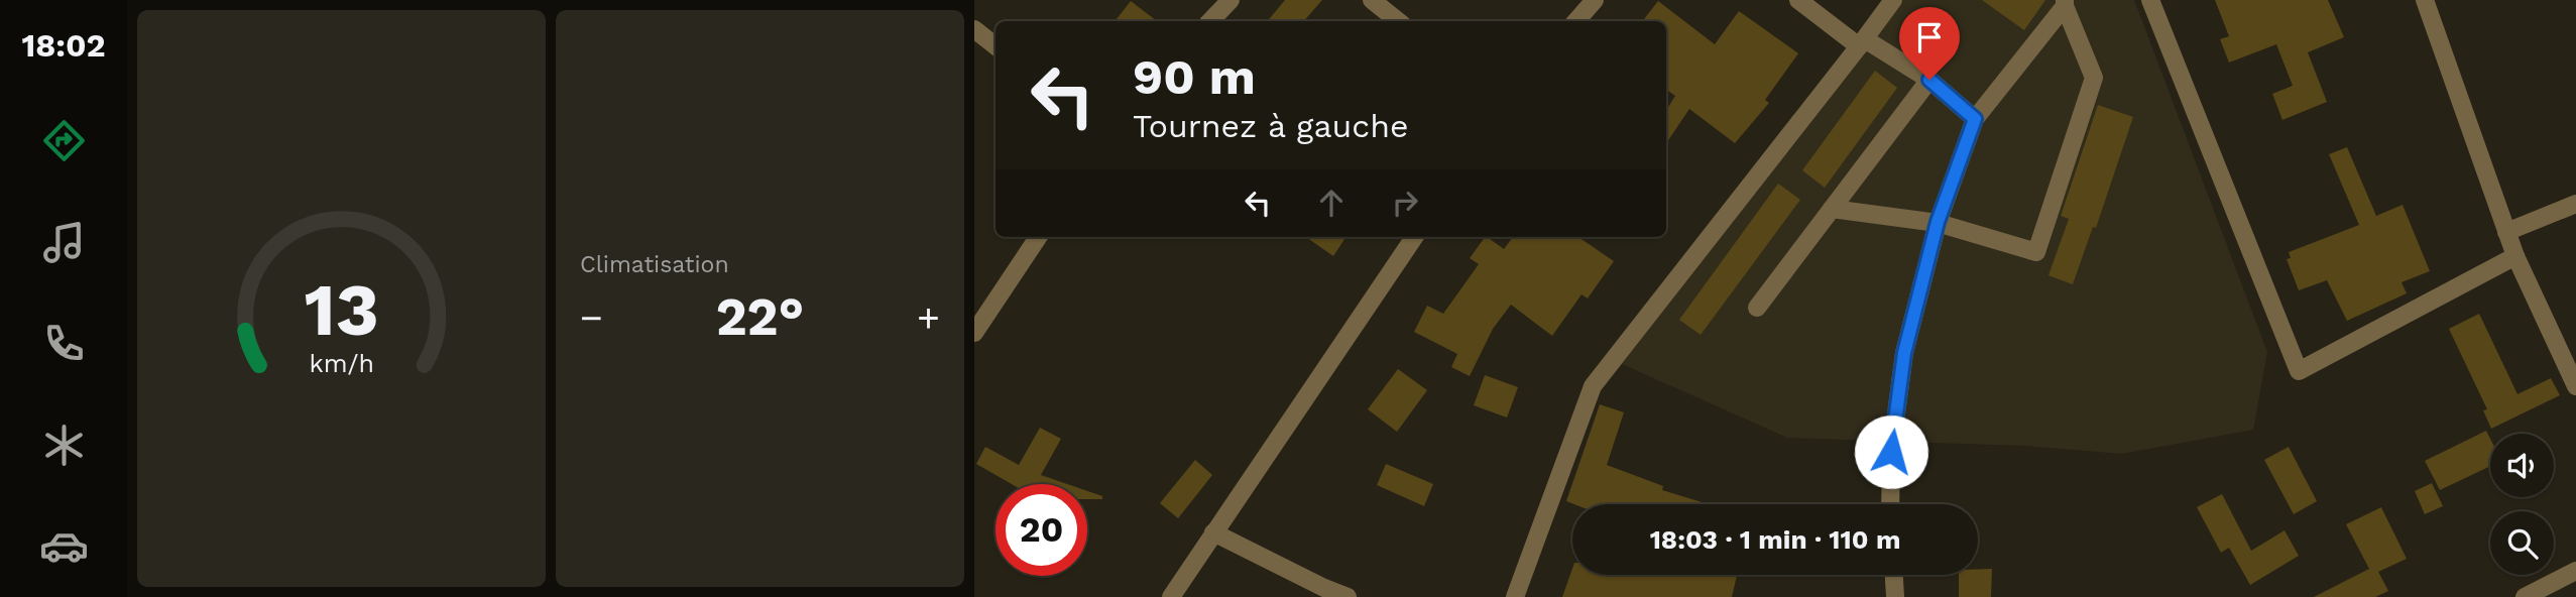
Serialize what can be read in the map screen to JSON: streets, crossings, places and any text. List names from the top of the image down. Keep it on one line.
{"page":{"tabs":"18:02","tile":"Climatisation","turn":["90 m","Tournez à gauche"],"heat":["−","22°","+"],"limit":"20","trip":"18:03 · 1 min · 110 m","gauge":["13","km/h"]}}
